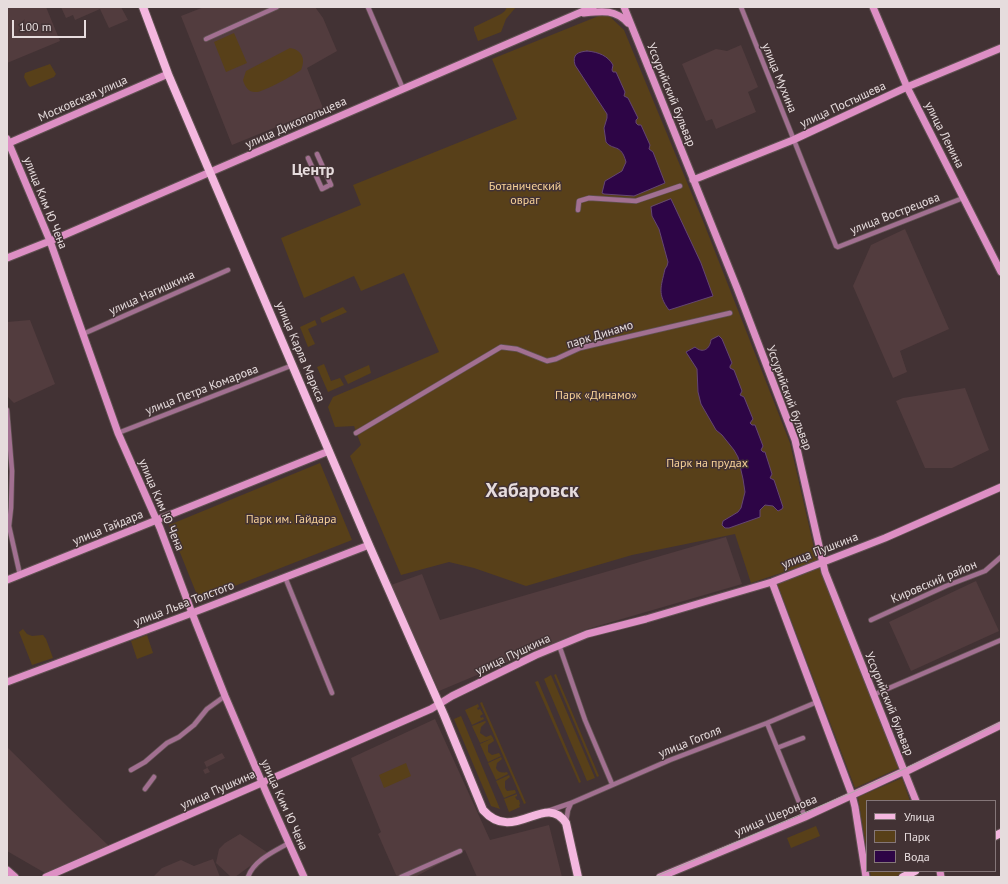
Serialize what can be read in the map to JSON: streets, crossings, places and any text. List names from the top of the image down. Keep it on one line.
{"streets":{"main road":["улица Карла Маркса"],"street":["улица Мухина","Уссурийский бульвар","Московская улица","улица Постышева","улица Дикопольцева","улица Ленина","улица Ким Ю Чена","улица Вострецова","улица Нагишкина","парк Динамо","улица Петра Комарова","улица Гайдара","улица Пушкина","Кировский район","улица Льва Толстого","улица Гоголя","улица Шеронова"]},"crossings":[["улица Мухина","улица Постышева"],["улица Мухина","улица Вострецова"],["Уссурийский бульвар","улица Постышева"],["Уссурийский бульвар","улица Пушкина"],["Уссурийский бульвар","улица Шеронова"],["Московская улица","улица Ким Ю Чена"],["Московская улица","улица Карла Маркса"],["улица Постышева","улица Ленина"],["улица Дикопольцева","улица Ким Ю Чена"],["улица Дикопольцева","улица Карла Маркса"],["улица Ленина","улица Вострецова"],["улица Ким Ю Чена","улица Нагишкина"],["улица Ким Ю Чена","улица Петра Комарова"],["улица Ким Ю Чена","улица Гайдара"],["улица Ким Ю Чена","улица Пушкина"],["улица Ким Ю Чена","улица Льва Толстого"],["улица Карла Маркса","улица Петра Комарова"],["улица Карла Маркса","улица Гайдара"],["улица Карла Маркса","улица Пушкина"],["улица Карла Маркса","улица Льва Толстого"],["улица Карла Маркса","улица Гоголя"]],"districts":["Центр","Хабаровск"],"parks":["Ботанический овраг","Парк «Динамо»","Парк на прудах","Парк им. Гайдара"],"legend":["Улица","Парк","Вода"],"scale_bar":"100 m"}
